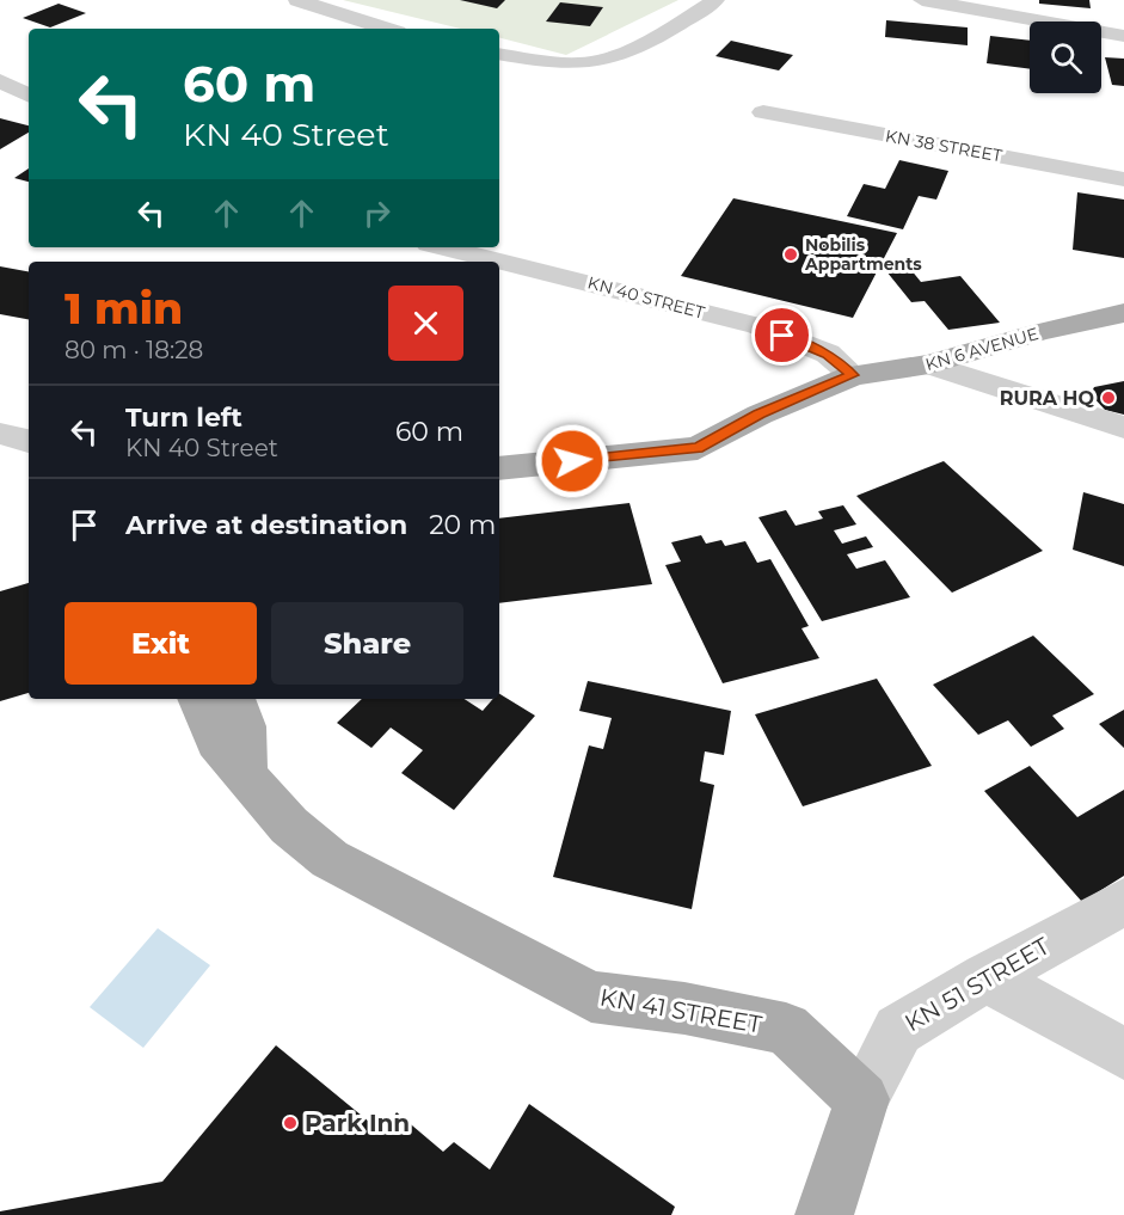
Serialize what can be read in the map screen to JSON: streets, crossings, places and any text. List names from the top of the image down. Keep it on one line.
{"streets":{"main road":["KN 6 AVENUE","KN 41 STREET"],"street":["KN 38 STREET","KN 40 STREET","KN 51 STREET"]},"crossings":[["KN 40 STREET","KN 6 AVENUE"],["KN 51 STREET","KN 41 STREET"]],"places":["Nobilis Appartments","RURA HQ","Park Inn"],"page":{"turn":["60 m","KN 40 Street"],"heading":["1 min","80 m · 18:28"],"list":[{"name":"Turn left","note":"KN 40 Street","value":"60 m"},{"name":"Arrive at destination","value":"20 m"}],"buttons":["Exit","Share"]}}
